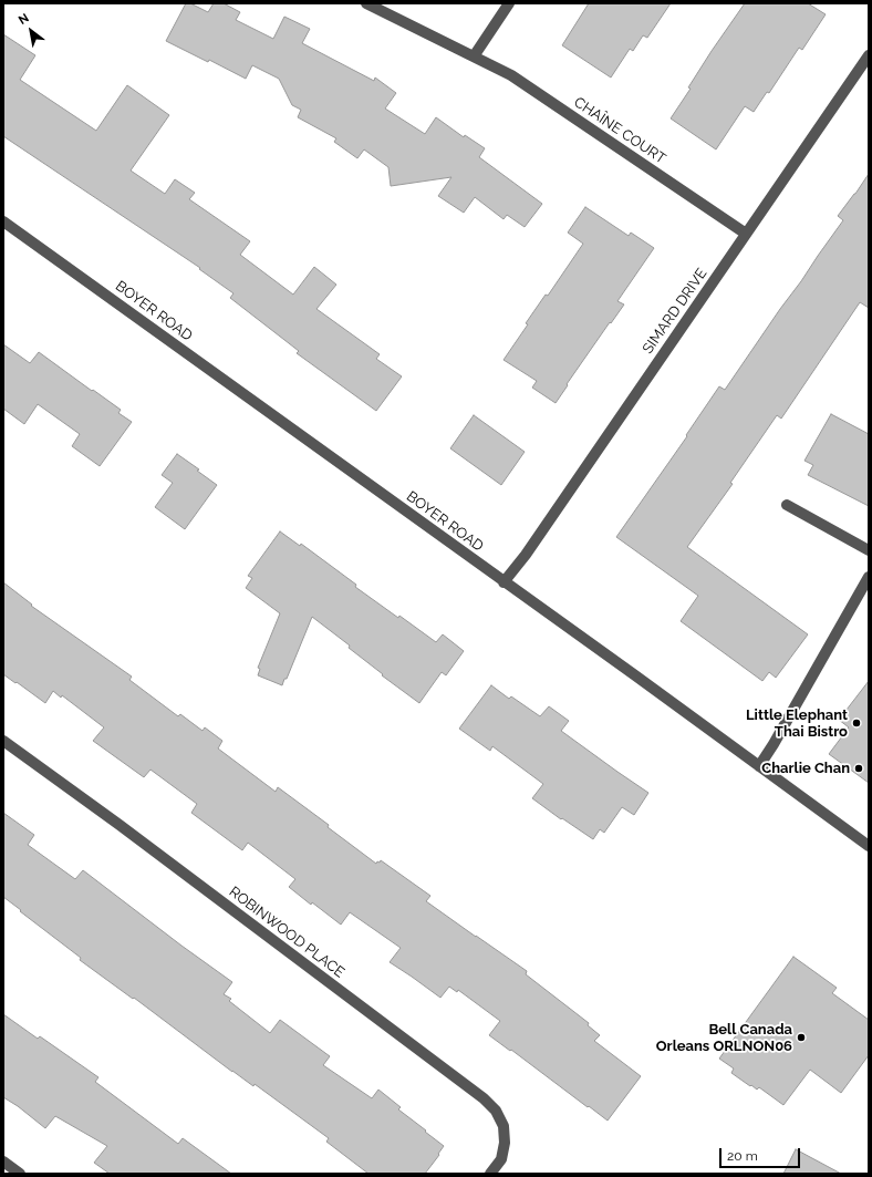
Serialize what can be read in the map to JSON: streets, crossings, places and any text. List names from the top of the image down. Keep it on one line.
{"streets":{"street":["CHAÎNE COURT","BOYER ROAD","SIMARD DRIVE","ROBINWOOD PLACE"]},"crossings":[["CHAÎNE COURT","SIMARD DRIVE"],["BOYER ROAD","SIMARD DRIVE"]],"places":["Little Elephant Thai Bistro","Charlie Chan","Bell Canada Orleans ORLNON06"],"scale_bar":"20 m","north":"top left"}
